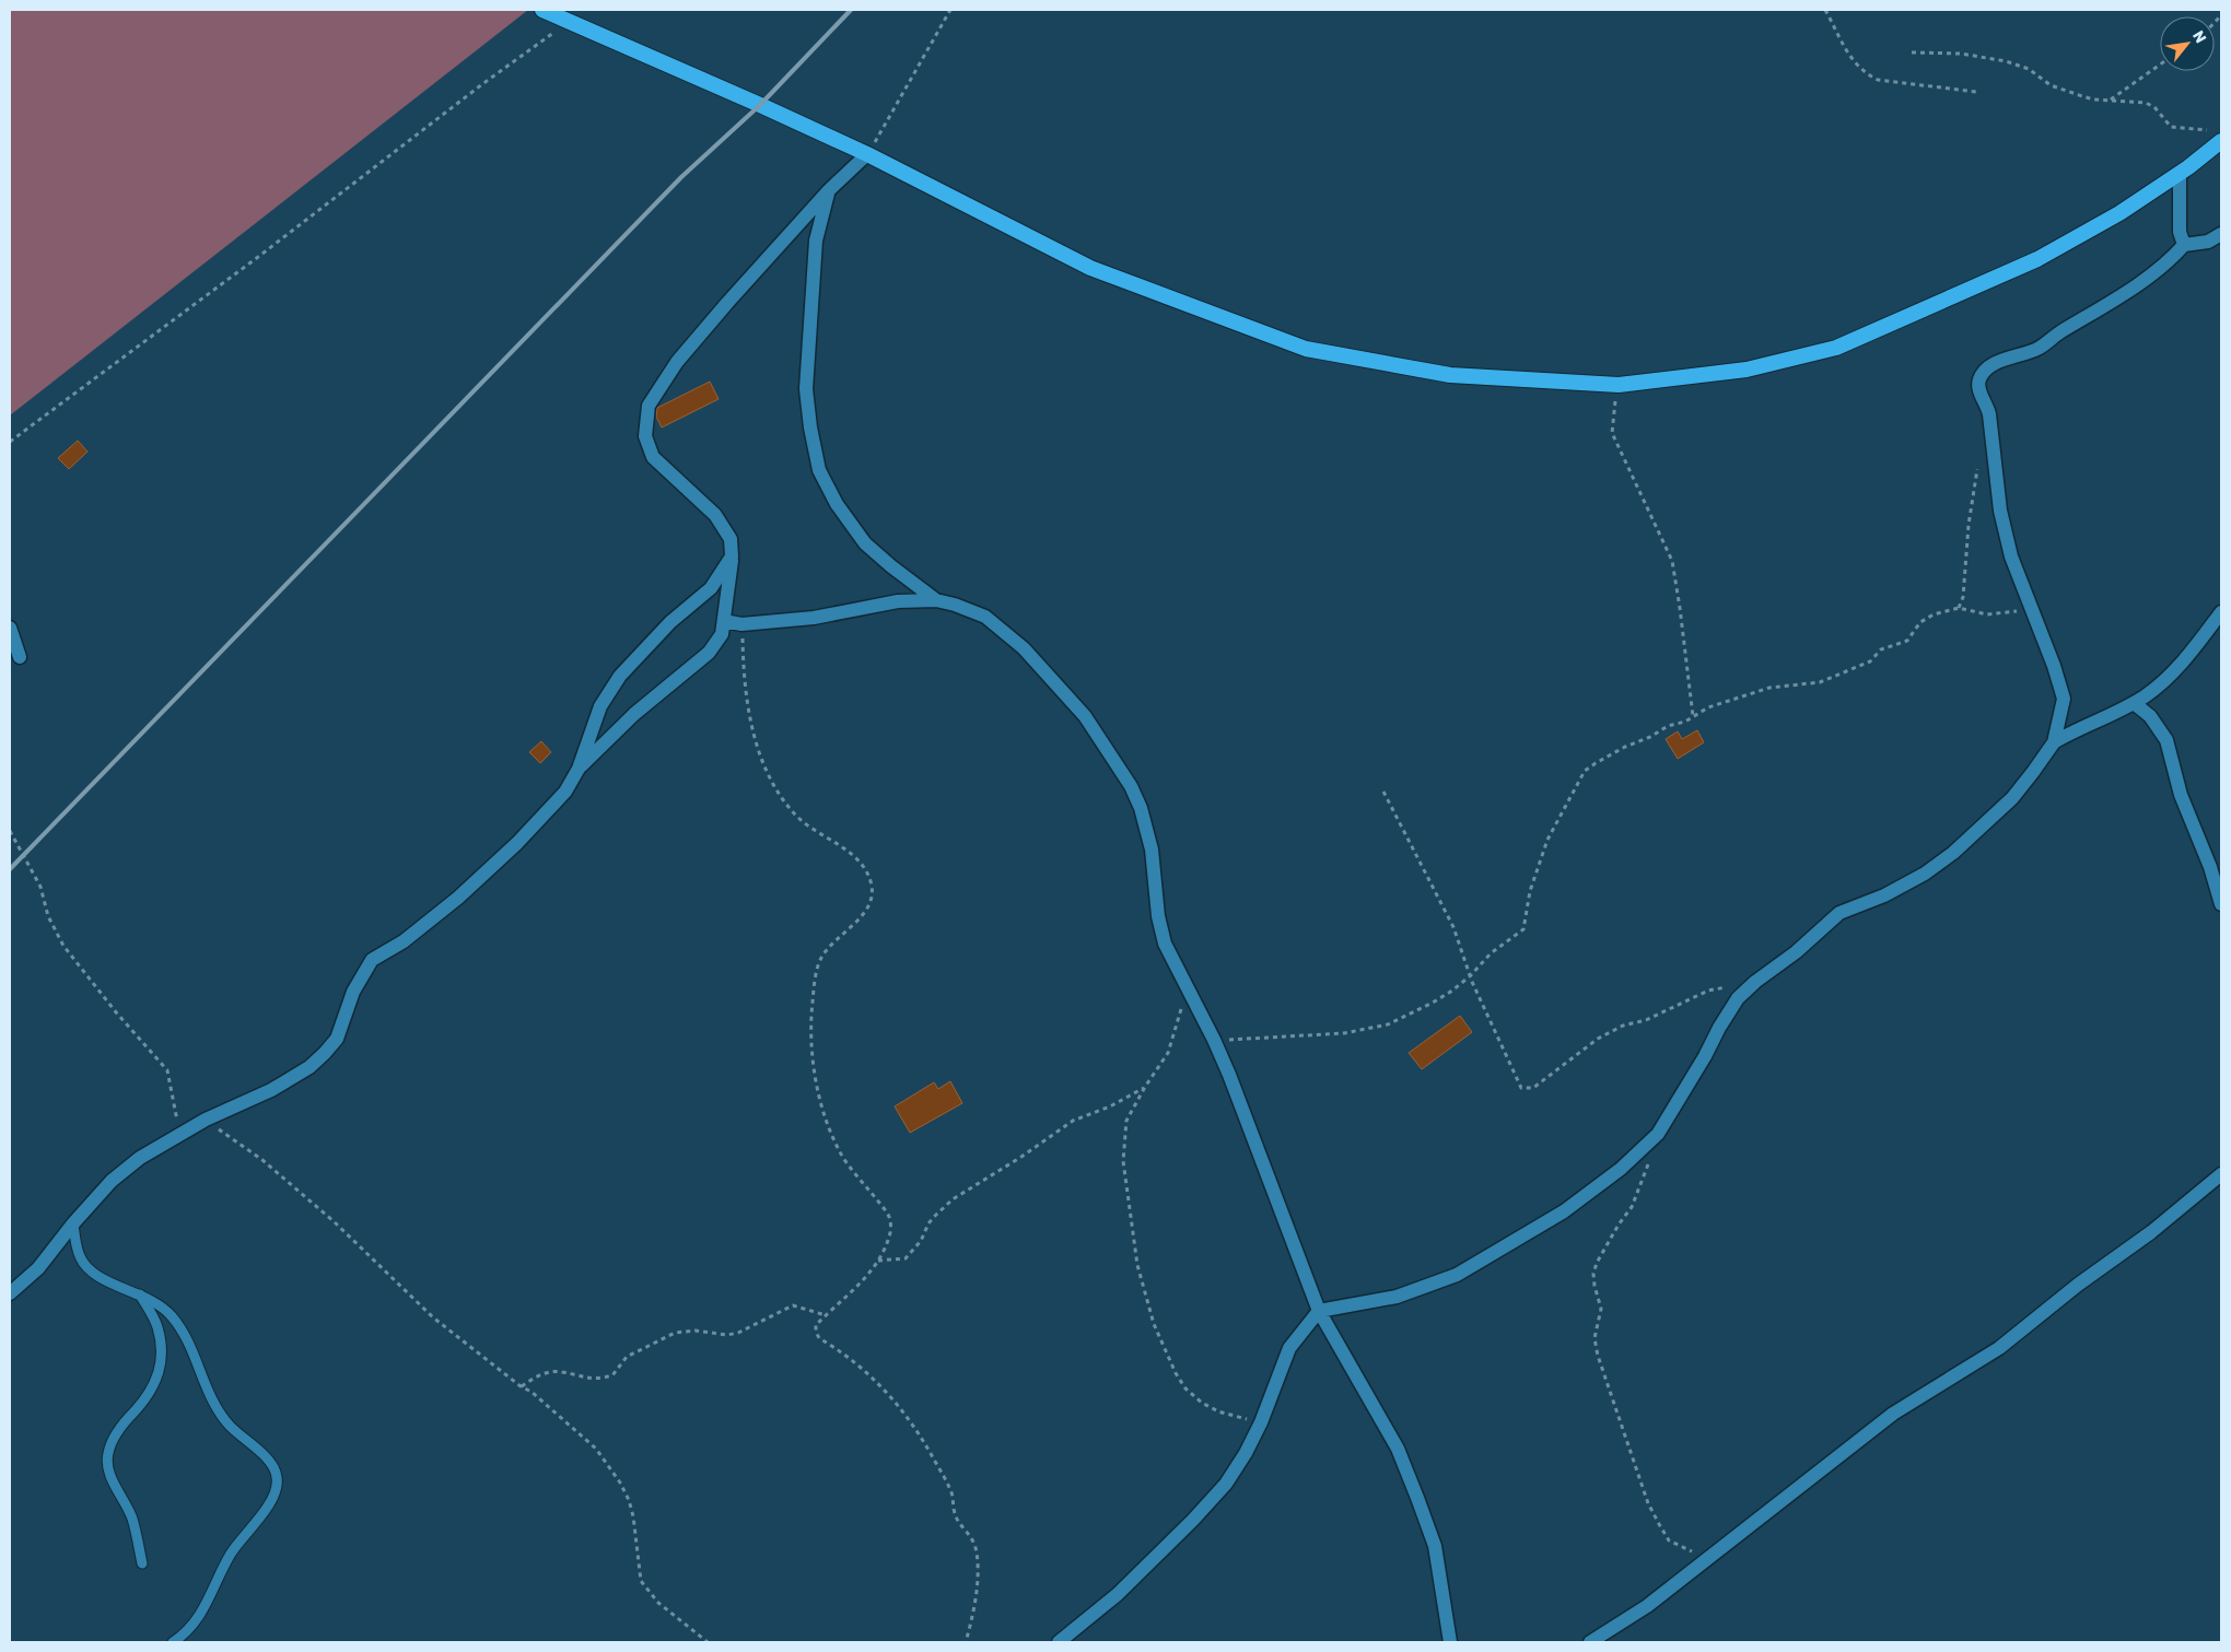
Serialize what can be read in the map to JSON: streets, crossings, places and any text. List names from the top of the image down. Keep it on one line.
{"north":"top right"}
